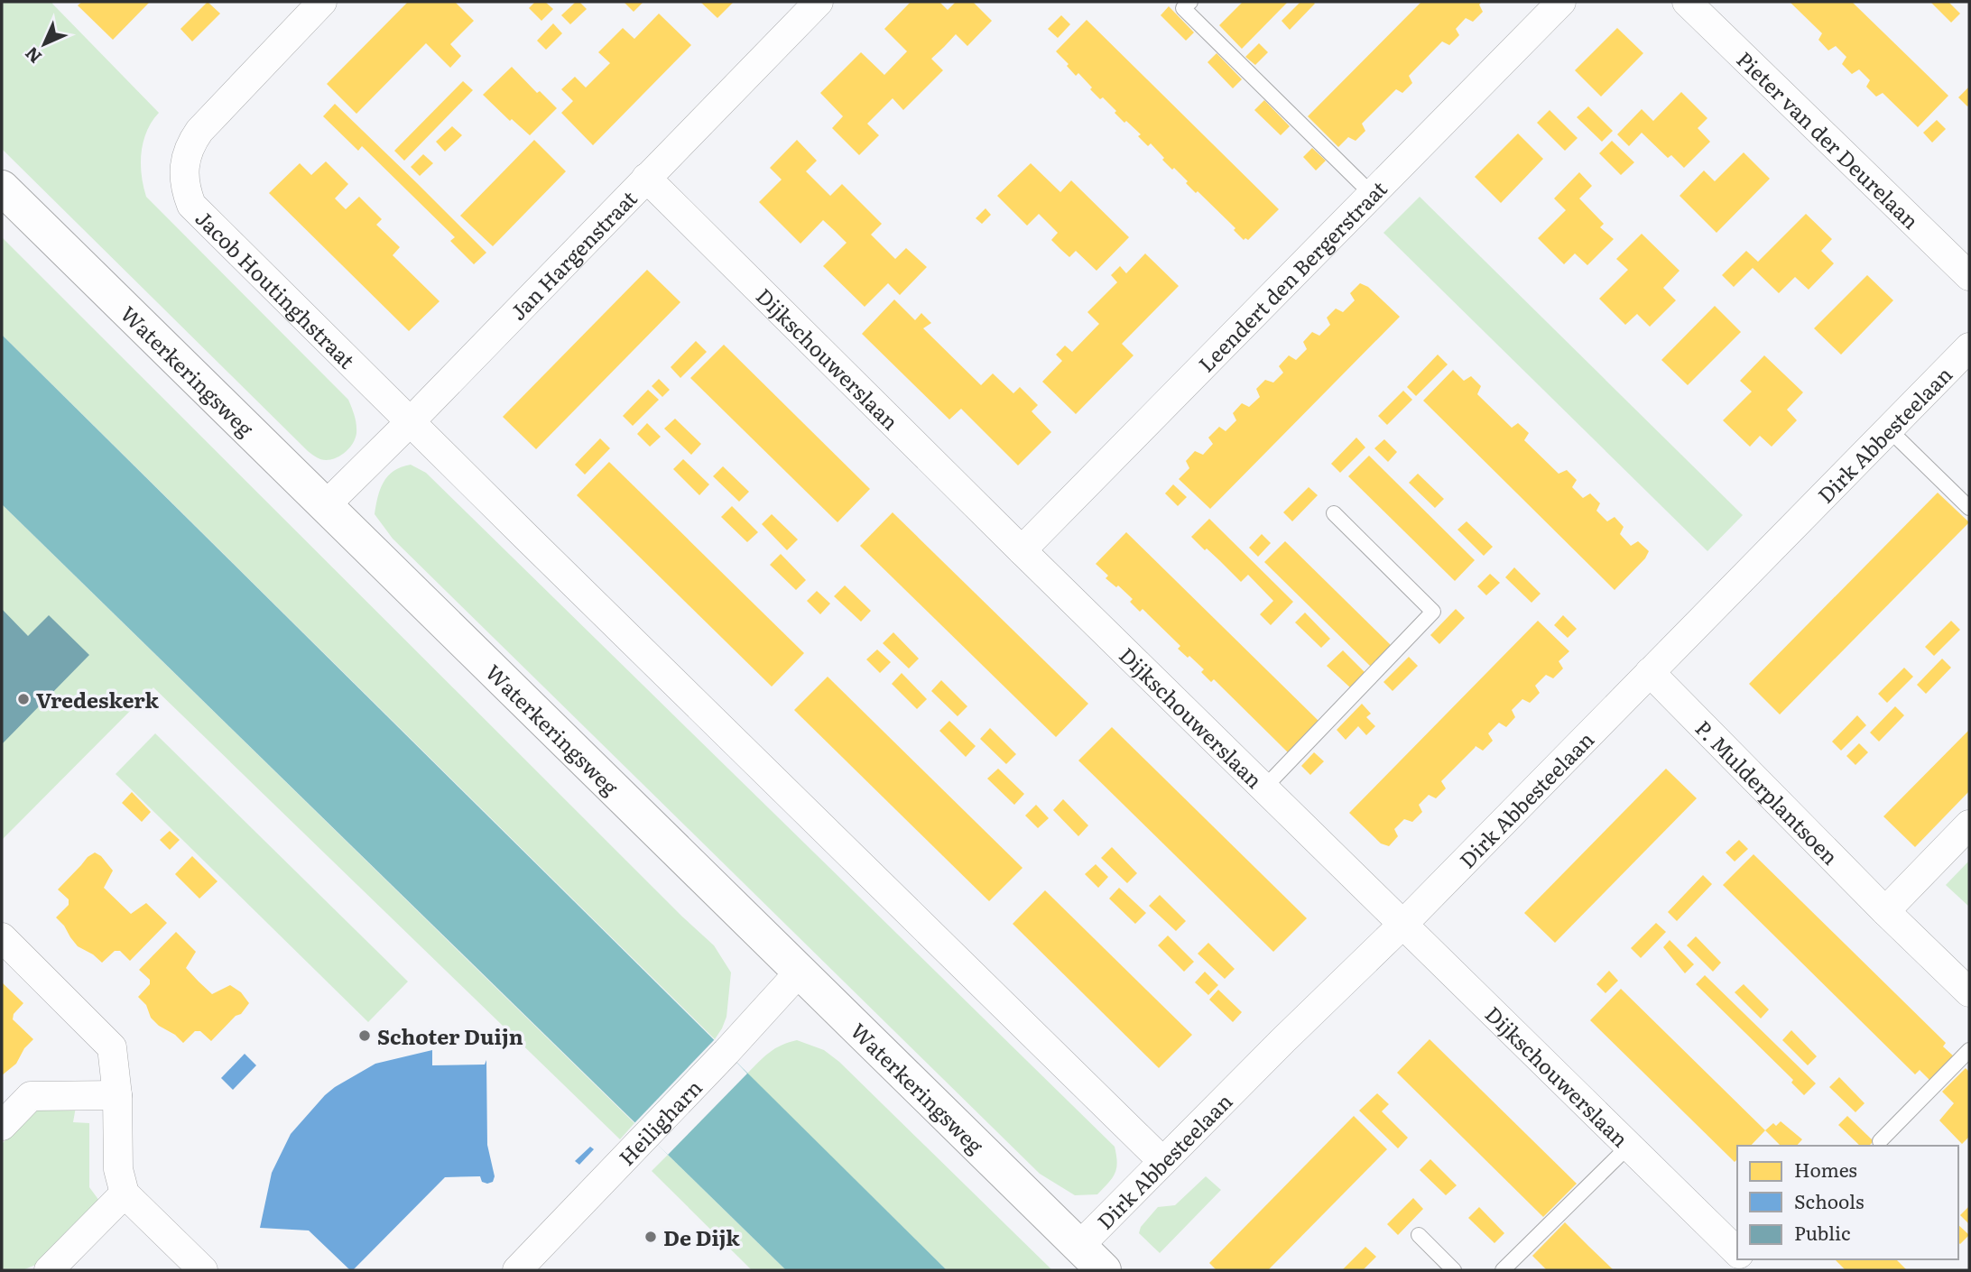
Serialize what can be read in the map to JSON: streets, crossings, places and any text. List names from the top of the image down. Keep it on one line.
{"streets":{"street":["Pieter van der Deurelaan","Jan Hargenstraat","Leendert den Bergerstraat","Jacob Houtinghstraat","Dijkschouwerslaan","Waterkeringsweg","Dirk Abbesteelaan","P. Mulderplantsoen","Heiligharn"]},"crossings":[["Jan Hargenstraat","Jacob Houtinghstraat"],["Jan Hargenstraat","Dijkschouwerslaan"],["Jan Hargenstraat","Waterkeringsweg"],["Leendert den Bergerstraat","Dijkschouwerslaan"],["Dijkschouwerslaan","Dirk Abbesteelaan"],["Waterkeringsweg","Dirk Abbesteelaan"],["Waterkeringsweg","Heiligharn"],["Dirk Abbesteelaan","P. Mulderplantsoen"]],"places":["Vredeskerk","Schoter Duijn","De Dijk"],"legend":["Homes","Schools","Public"],"north":"bottom left"}
